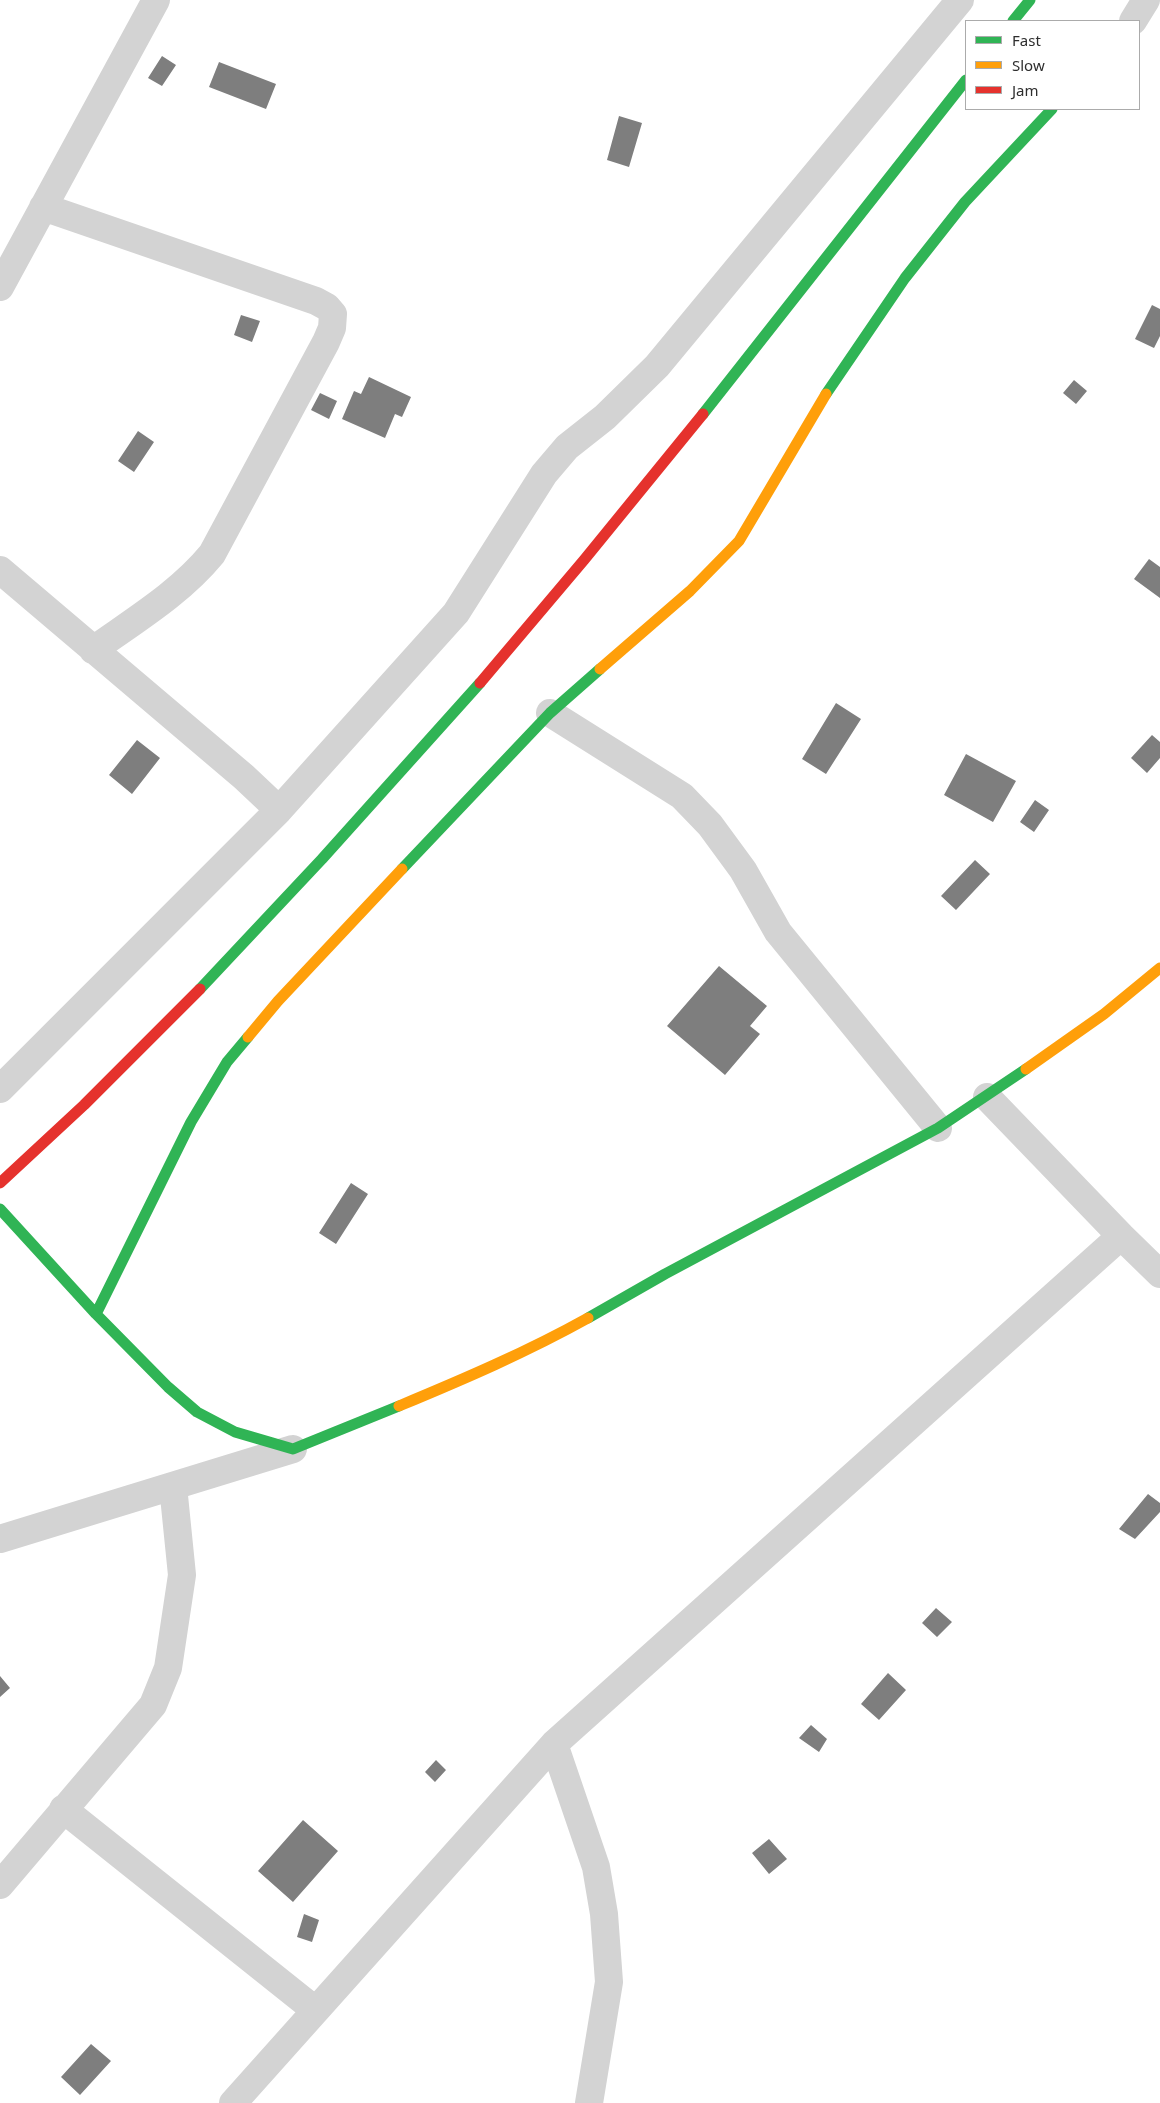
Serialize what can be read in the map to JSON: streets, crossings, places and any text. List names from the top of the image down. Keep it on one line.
{"legend":["Fast","Slow","Jam"]}
